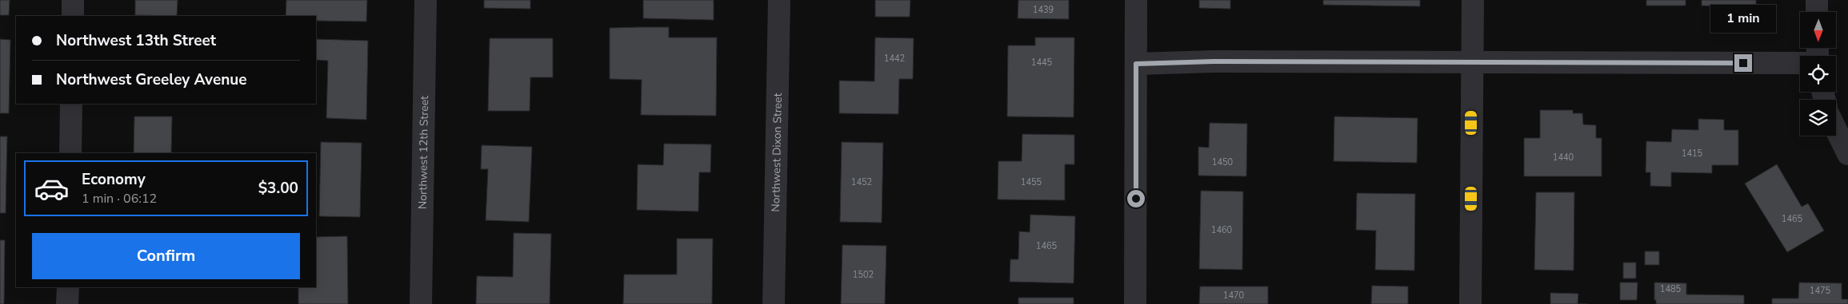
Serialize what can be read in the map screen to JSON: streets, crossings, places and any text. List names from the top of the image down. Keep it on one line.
{"streets":{"street":["Northwest 12th Street","Northwest Dixon Street"]},"house_numbers":["1439","1442","1445","1415","1440","1450","1452","1455","1465","1460","1465","1502","1485","1475","1470"],"north":"bottom","page":{"bubble":"1 min","banner":["Northwest 13th Street","Northwest Greeley Avenue"],"list":[{"name":"Economy","note":"1 min · 06:12","value":"$3.00"}],"buttons":"Confirm"}}
